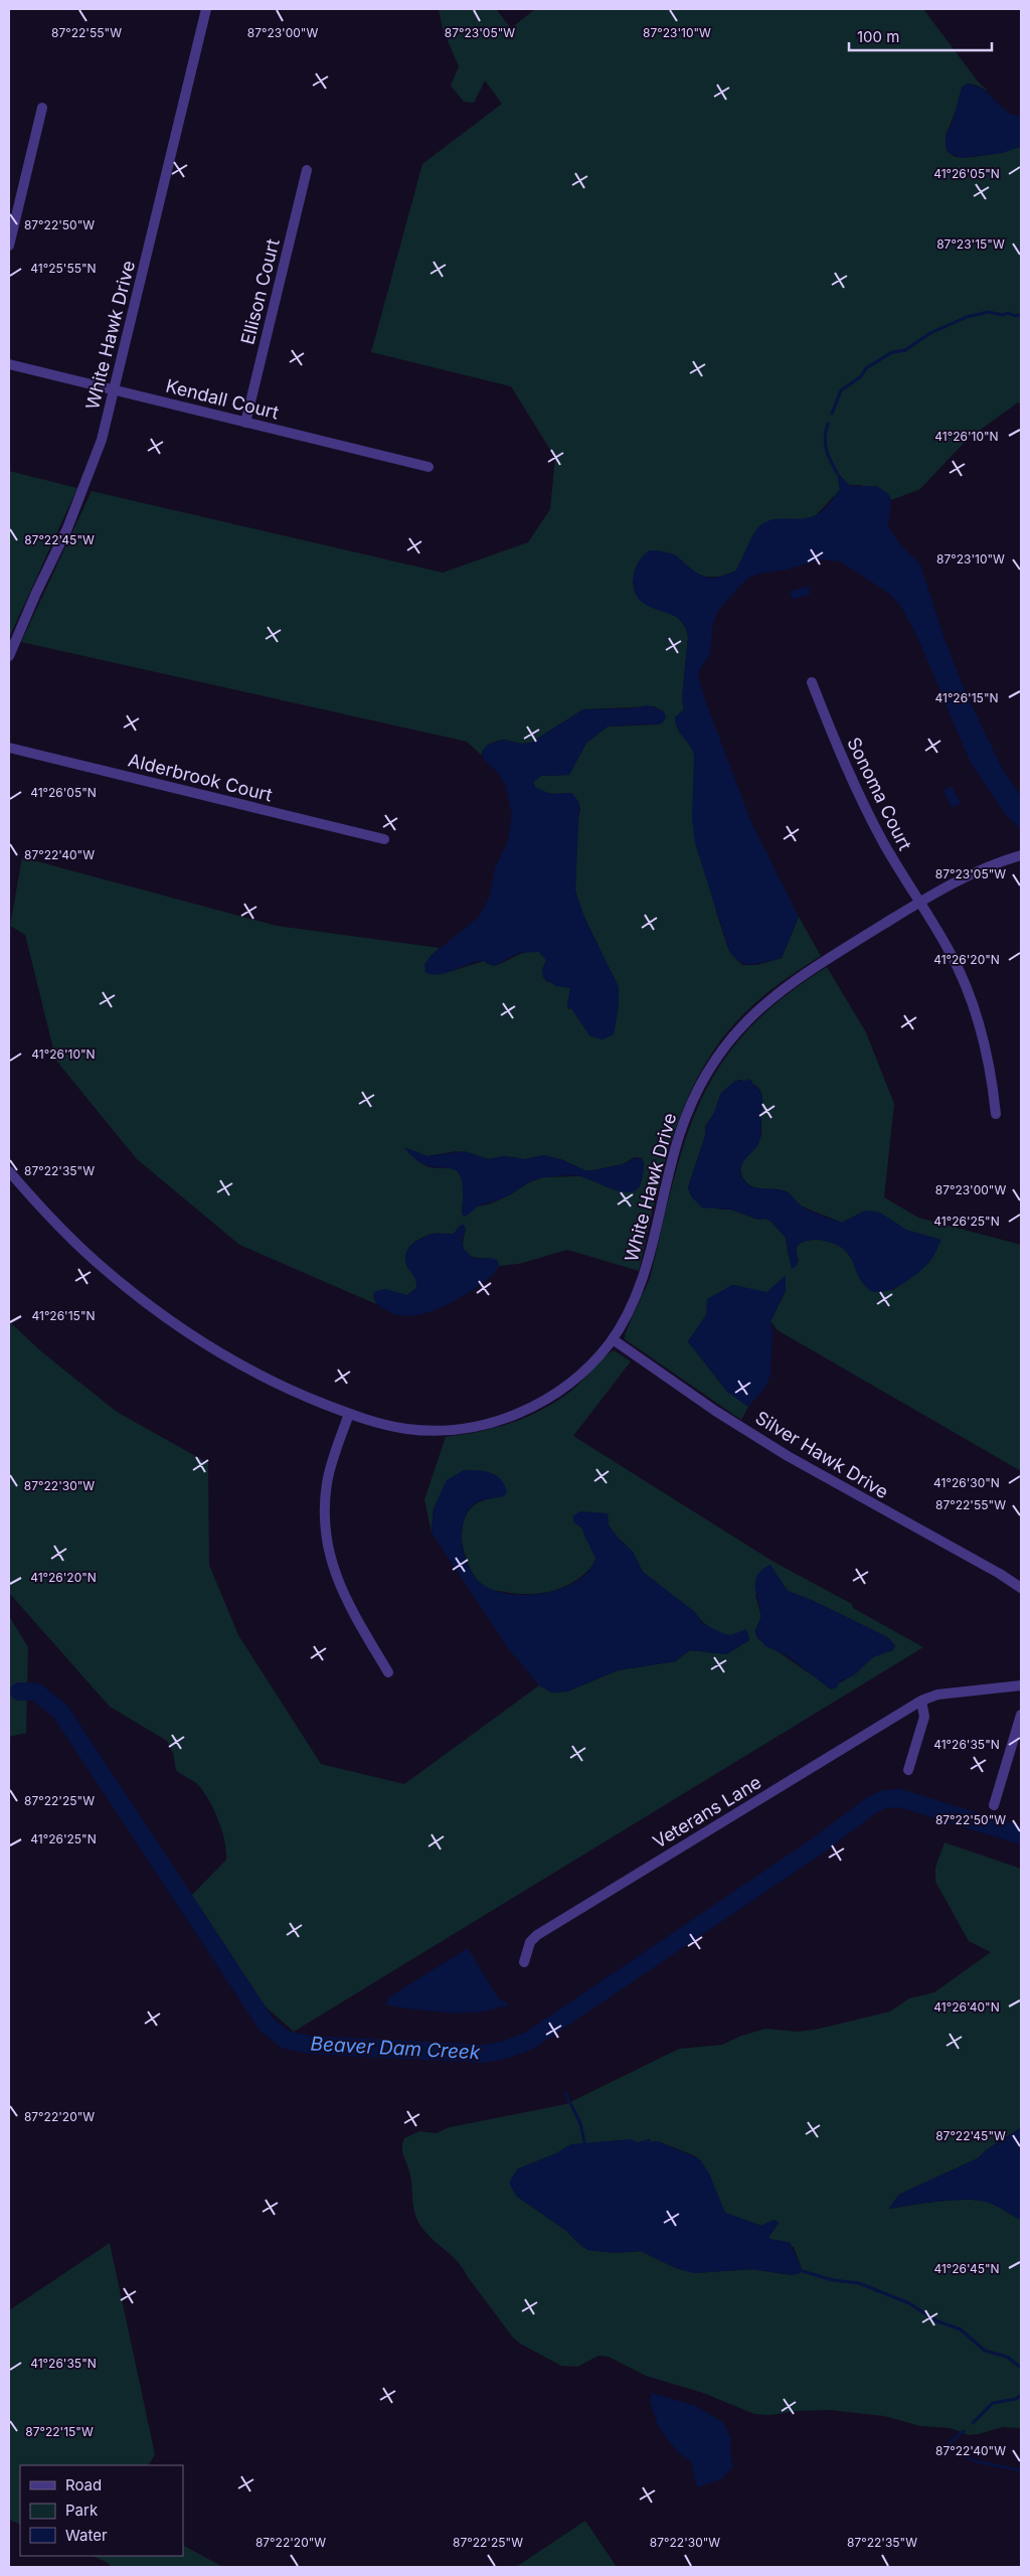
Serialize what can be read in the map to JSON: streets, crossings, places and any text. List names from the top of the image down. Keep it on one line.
{"streets":{"street":["Ellison Court","White Hawk Drive","Kendall Court","Alderbrook Court","Sonoma Court","Silver Hawk Drive","Veterans Lane"]},"crossings":[["Ellison Court","Kendall Court"],["White Hawk Drive","Kendall Court"],["White Hawk Drive","Sonoma Court"],["White Hawk Drive","Silver Hawk Drive"]],"water":["Beaver Dam Creek"],"legend":["Road","Park","Water"],"scale_bar":"100 m","coordinates":["87°23'10\"W","87°22'55\"W","87°23'00\"W","87°23'05\"W","41°26'05\"N","87°22'50\"W","87°23'15\"W","41°25'55\"N","41°26'10\"N","87°22'45\"W","41°26'15\"N","87°22'40\"W","41°26'20\"N","87°22'35\"W","41°26'25\"N","41°26'30\"N","87°22'30\"W","41°26'35\"N","87°22'25\"W","41°26'40\"N","87°22'20\"W","41°26'45\"N","87°22'15\"W"]}
